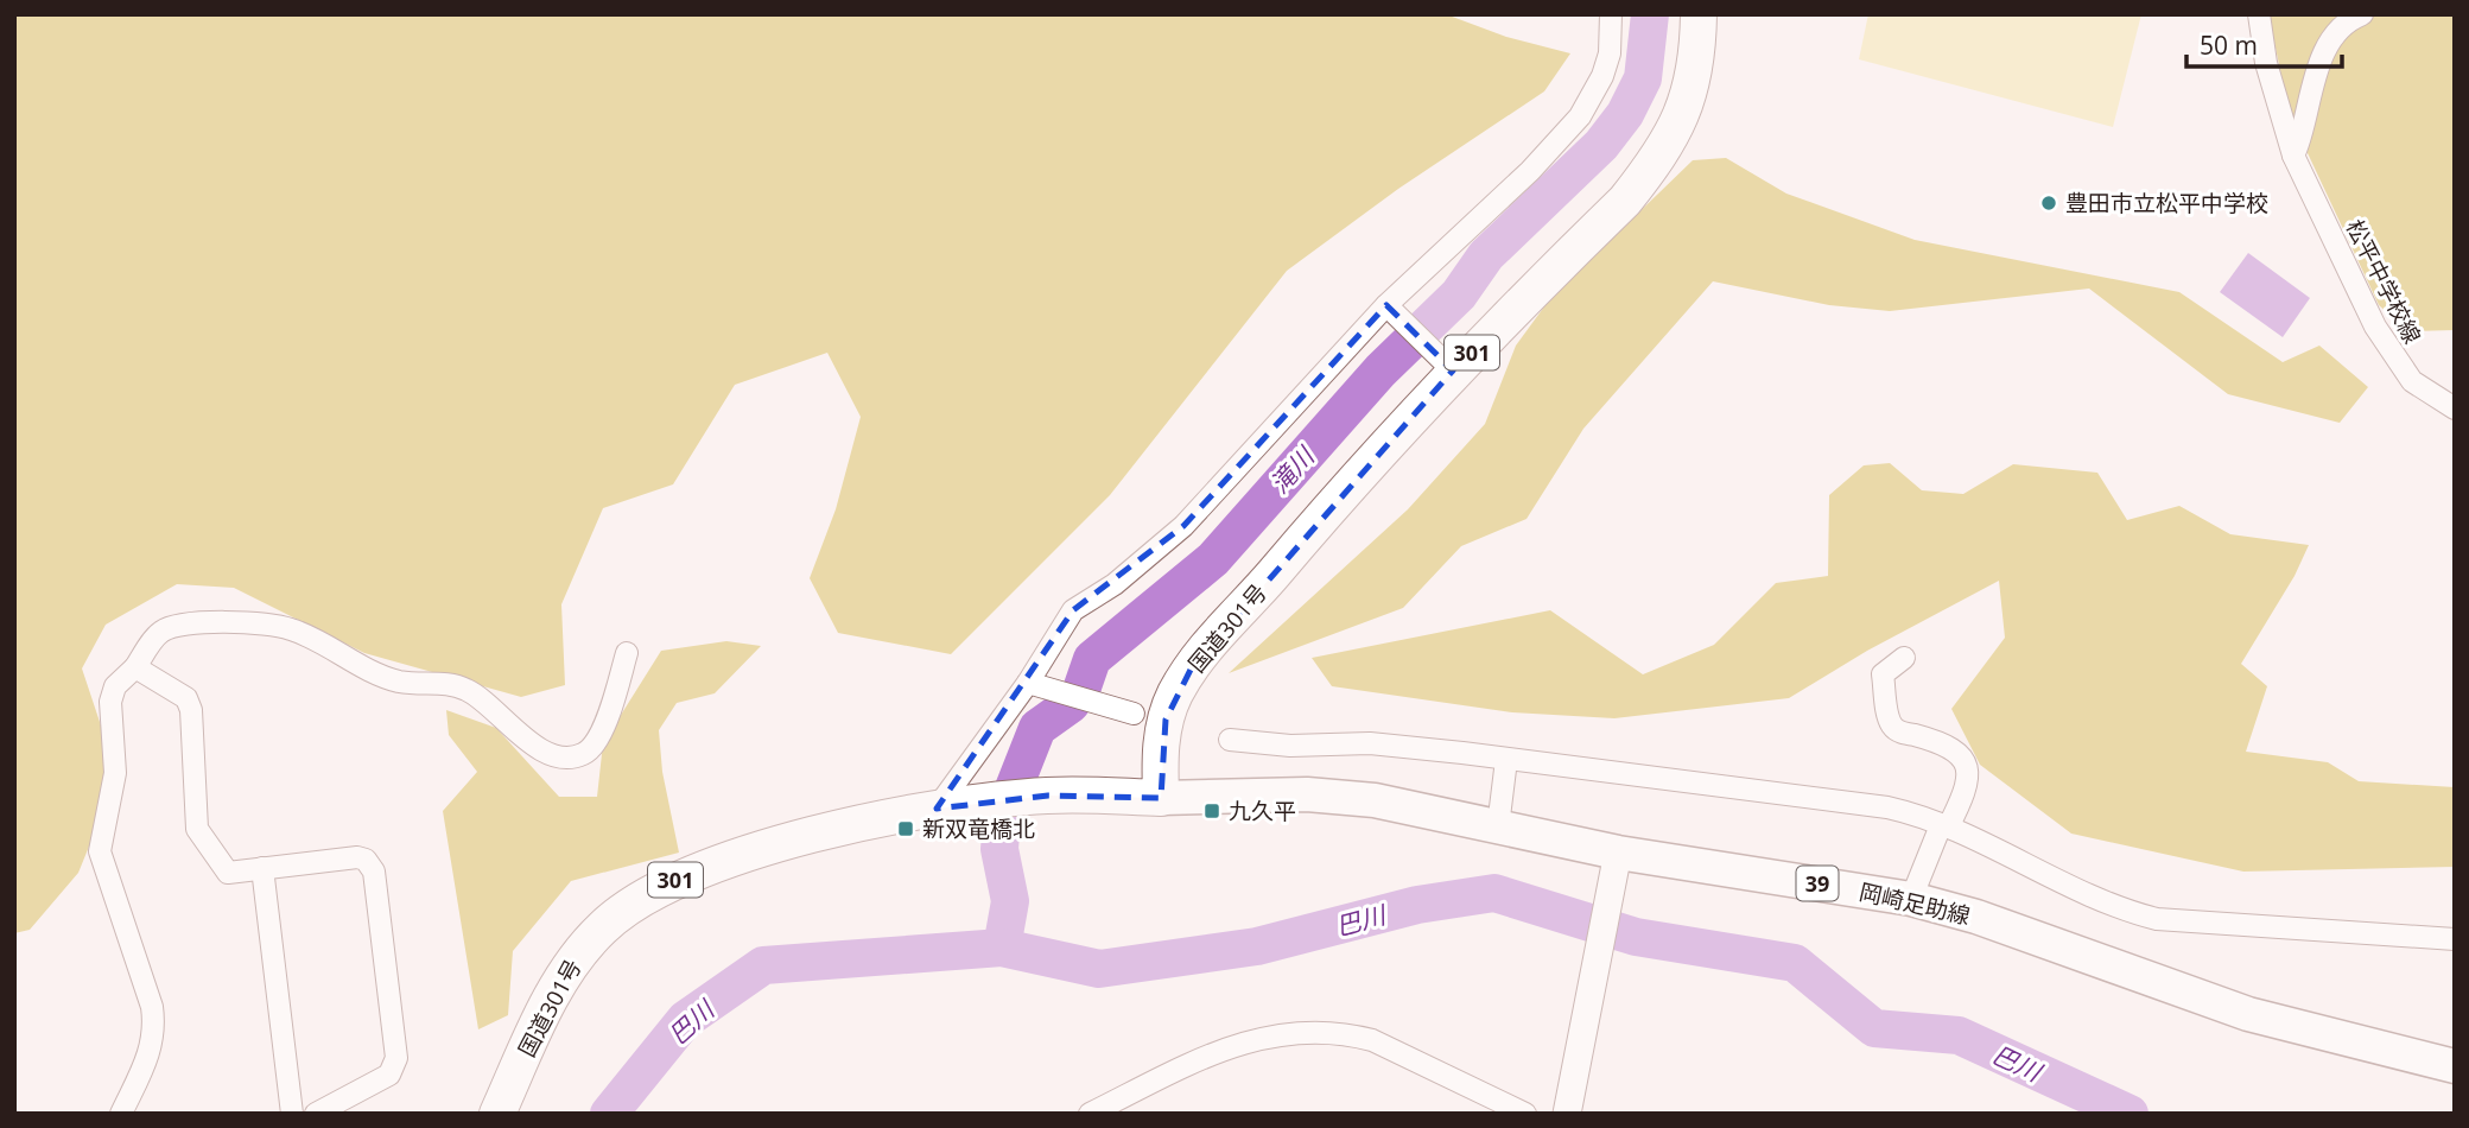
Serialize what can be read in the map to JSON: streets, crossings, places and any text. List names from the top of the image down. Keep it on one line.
{"streets":{"highway":["301","国道301号"],"main road":["39","岡崎足助線"],"street":["松平中学校線"]},"crossings":[["国道301号","岡崎足助線"]],"water":["滝川","巴川"],"places":{"other":["豊田市立松平中学校"],"transit":["九久平","新双竜橋北"]},"scale_bar":"50 m"}
